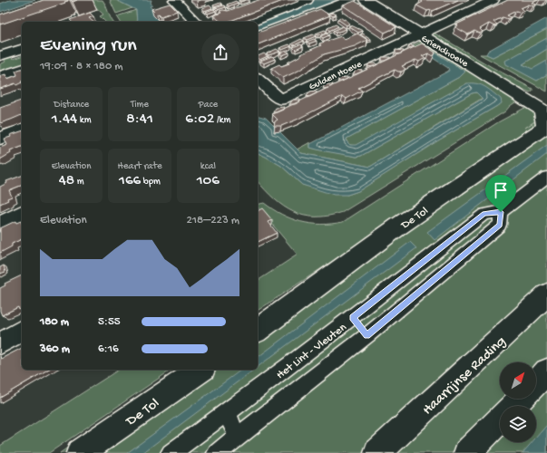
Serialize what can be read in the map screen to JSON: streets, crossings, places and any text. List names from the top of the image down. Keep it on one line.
{"streets":{"street":["Griendhoeve","Gulden Hoeve","De Tol","Het Lint - Vleuten","Haarrijnse Rading"]},"crossings":[["Griendhoeve","Gulden Hoeve"],["Griendhoeve","De Tol"]],"north":"top right","page":{"heading":["Evening run","19:09 · 8 × 180 m"],"stats":[["Distance","1.44 km"],["Time","8:41"],["Pace","6:02 /km"],["Elevation","48 m"],["Heart rate","166 bpm"],["kcal","106"]],"chart":["Elevation","218–223 m"],"list":[{"name":"180 m","note":"5:55"},{"name":"360 m","note":"6:16"}]}}
